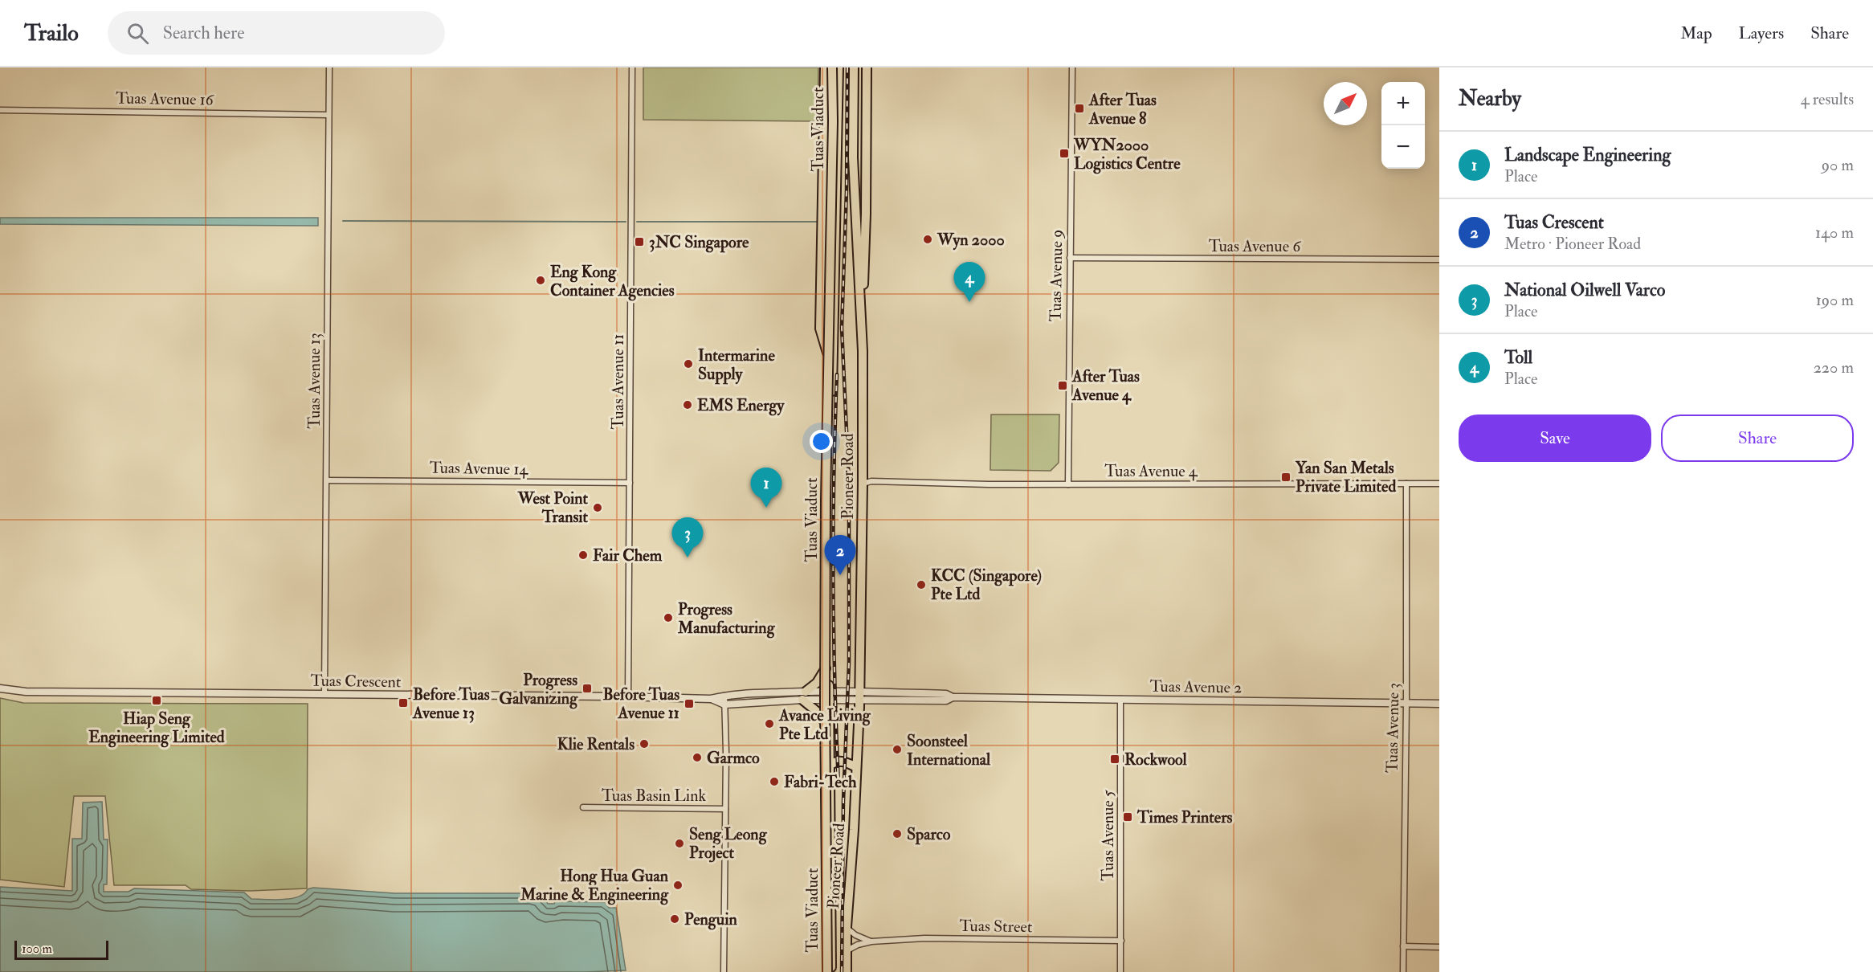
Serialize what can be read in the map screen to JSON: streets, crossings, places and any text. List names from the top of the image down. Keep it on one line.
{"streets":{"main road":["Tuas Viaduct","Pioneer Road"],"street":["Tuas Avenue 16","Tuas Avenue 6","Tuas Avenue 9","Tuas Avenue 13","Tuas Avenue 11","Tuas Avenue 14","Tuas Avenue 4","Tuas Crescent","Tuas Avenue 2","Tuas Avenue 3","Tuas Basin Link","Tuas Avenue 5","Tuas Street"]},"crossings":[["Tuas Avenue 16","Tuas Avenue 13"],["Tuas Avenue 6","Tuas Avenue 9"],["Tuas Avenue 9","Tuas Avenue 4"],["Tuas Avenue 13","Tuas Avenue 14"],["Tuas Avenue 13","Tuas Crescent"],["Tuas Avenue 11","Tuas Avenue 14"],["Tuas Avenue 11","Tuas Crescent"],["Tuas Avenue 4","Pioneer Road"],["Tuas Avenue 4","Tuas Avenue 3"],["Pioneer Road","Tuas Crescent"],["Pioneer Road","Tuas Avenue 2"],["Pioneer Road","Tuas Street"],["Tuas Crescent","Tuas Avenue 2"],["Tuas Crescent","Tuas Basin Link"],["Tuas Avenue 2","Tuas Avenue 3"],["Tuas Avenue 2","Tuas Avenue 5"],["Tuas Avenue 5","Tuas Street"]],"places":{"transit":["After Tuas Avenue 8","WYN2000 Logistics Centre","3NC Singapore","After Tuas Avenue 4","Yan San Metals Private Limited","Progress Galvanizing","Hiap Seng Engineering Limited","Before Tuas Avenue 13","Before Tuas Avenue 11","Rockwool","Times Printers"],"other":["Wyn 2000","Eng Kong Container Agencies","Intermarine Supply","EMS Energy","West Point Transit","Fair Chem","KCC (Singapore) Pte Ltd","Progress Manufacturing","Avance Living Pte Ltd","Klie Rentals","Soonsteel International","Garmco","Fabri-Tech","Sparco","Seng Leong Project","Hong Hua Guan Marine & Engineering","Penguin"]},"scale_bar":"100 m","north":"top right","page":{"header":"Trailo","search":"Search here","nav":["Map","Layers","Share"],"heading":["Nearby","4 results"],"map_buttons":["+","−"],"list":[{"mark":"1","name":"Landscape Engineering","note":"Place","value":"90 m"},{"mark":"2","name":"Tuas Crescent","note":"Metro · Pioneer Road","value":"140 m"},{"mark":"3","name":"National Oilwell Varco","note":"Place","value":"190 m"},{"mark":"4","name":"Toll","note":"Place","value":"220 m"}],"pins":["4","1","3","2"],"buttons":["Save","Share"],"scale":"100 m"}}
